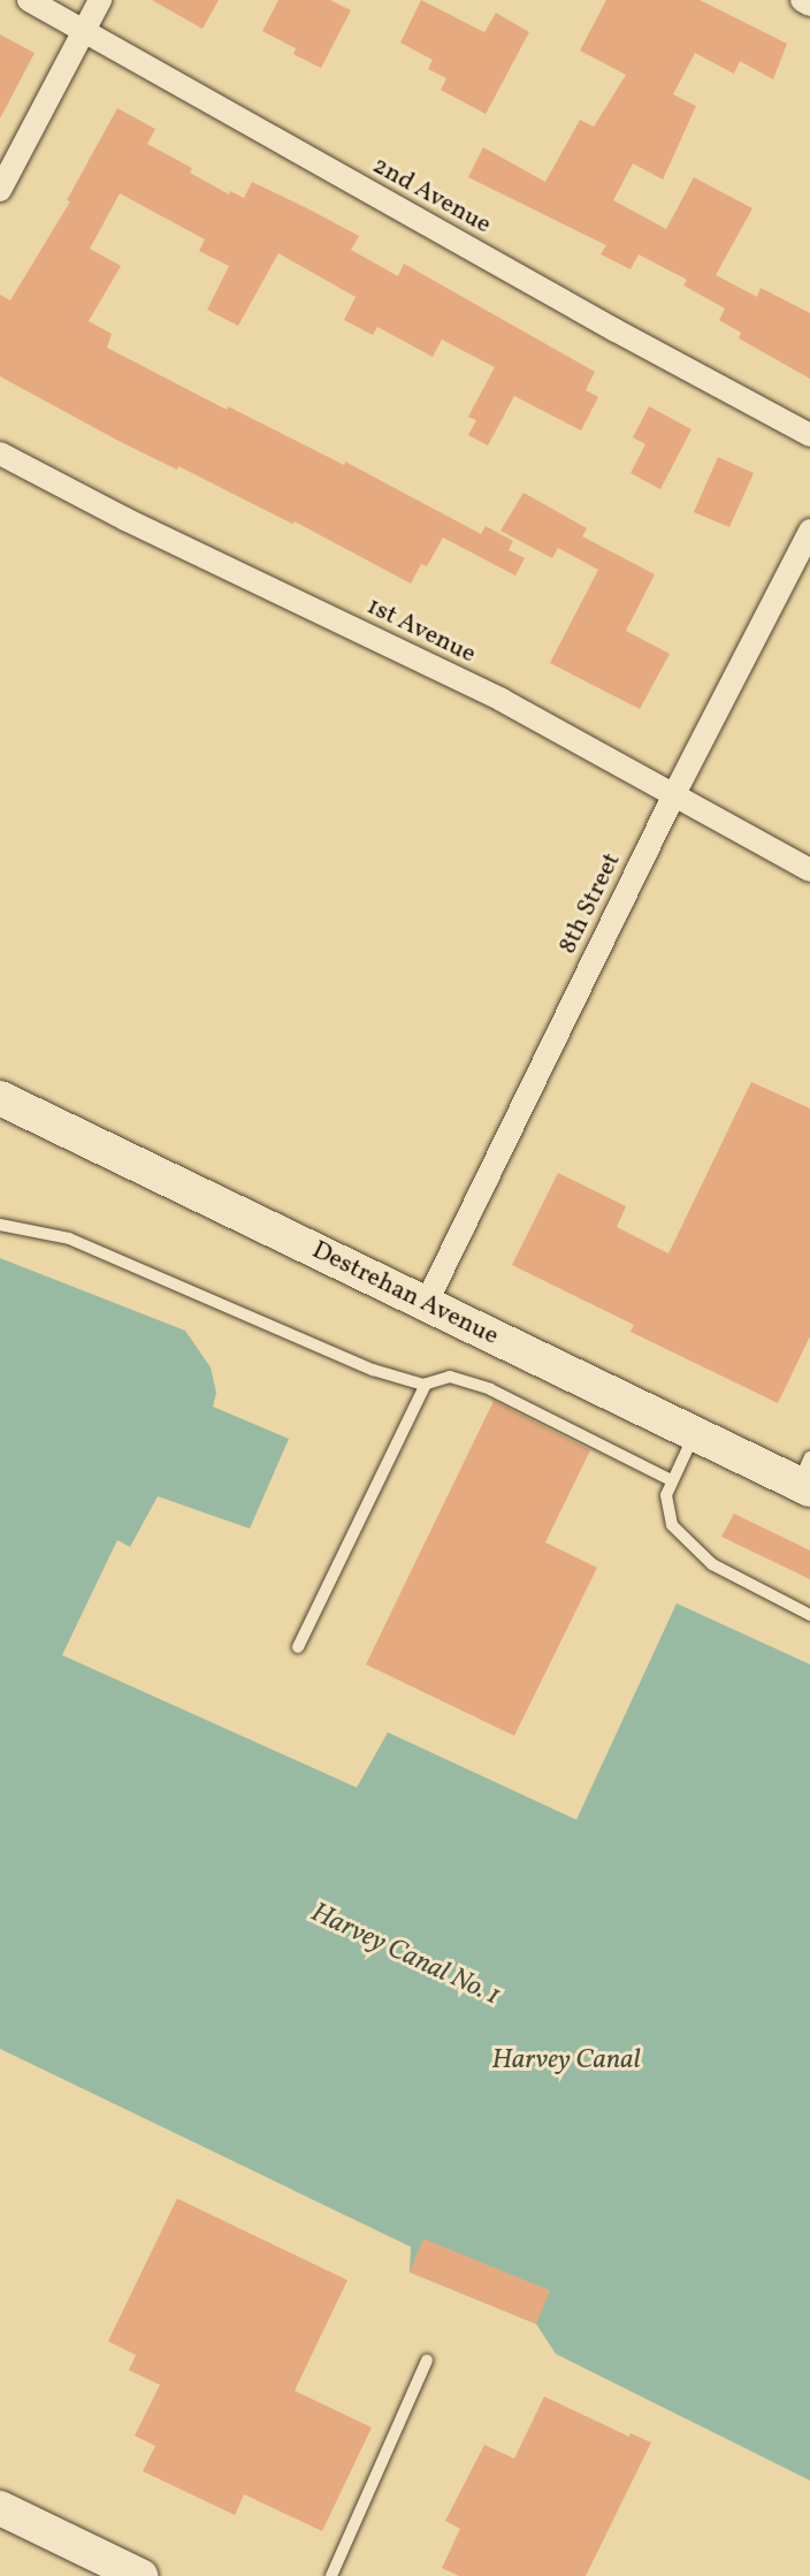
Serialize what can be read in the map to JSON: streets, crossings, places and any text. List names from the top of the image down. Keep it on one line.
{"streets":{"main road":["Destrehan Avenue"],"street":["2nd Avenue","1st Avenue","8th Street"]},"crossings":[["1st Avenue","8th Street"],["8th Street","Destrehan Avenue"]],"water":["Harvey Canal No. 1","Harvey Canal"]}
